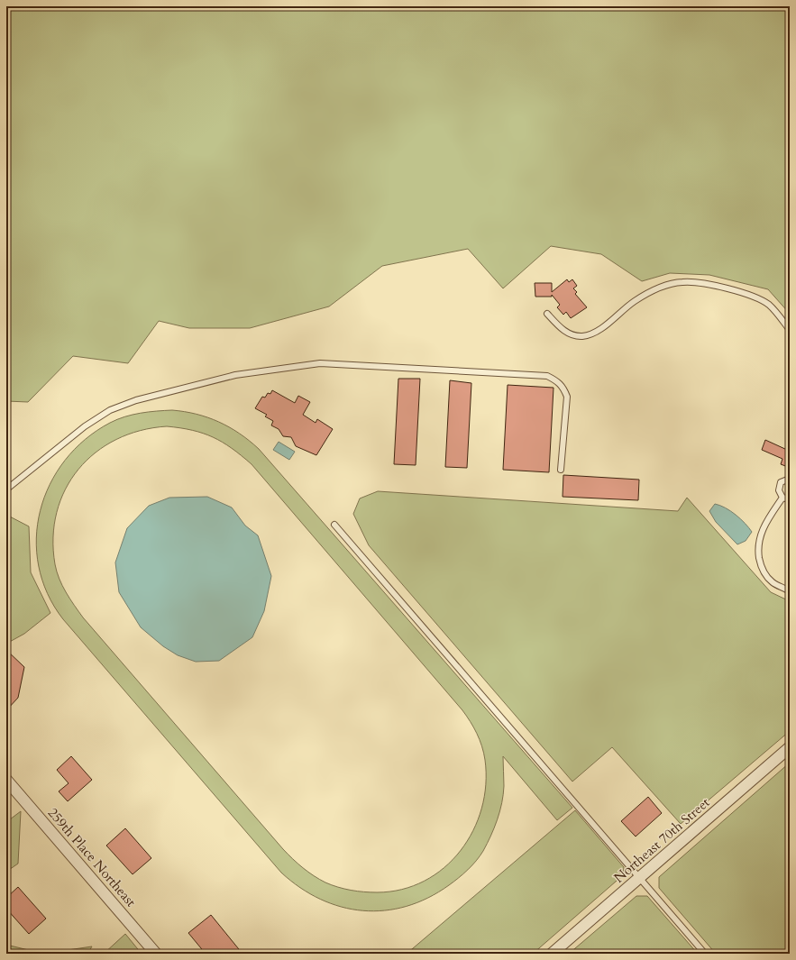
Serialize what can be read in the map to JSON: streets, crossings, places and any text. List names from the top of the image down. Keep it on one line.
{"streets":{"street":["Northeast 70th Street","259th Place Northeast"]}}
